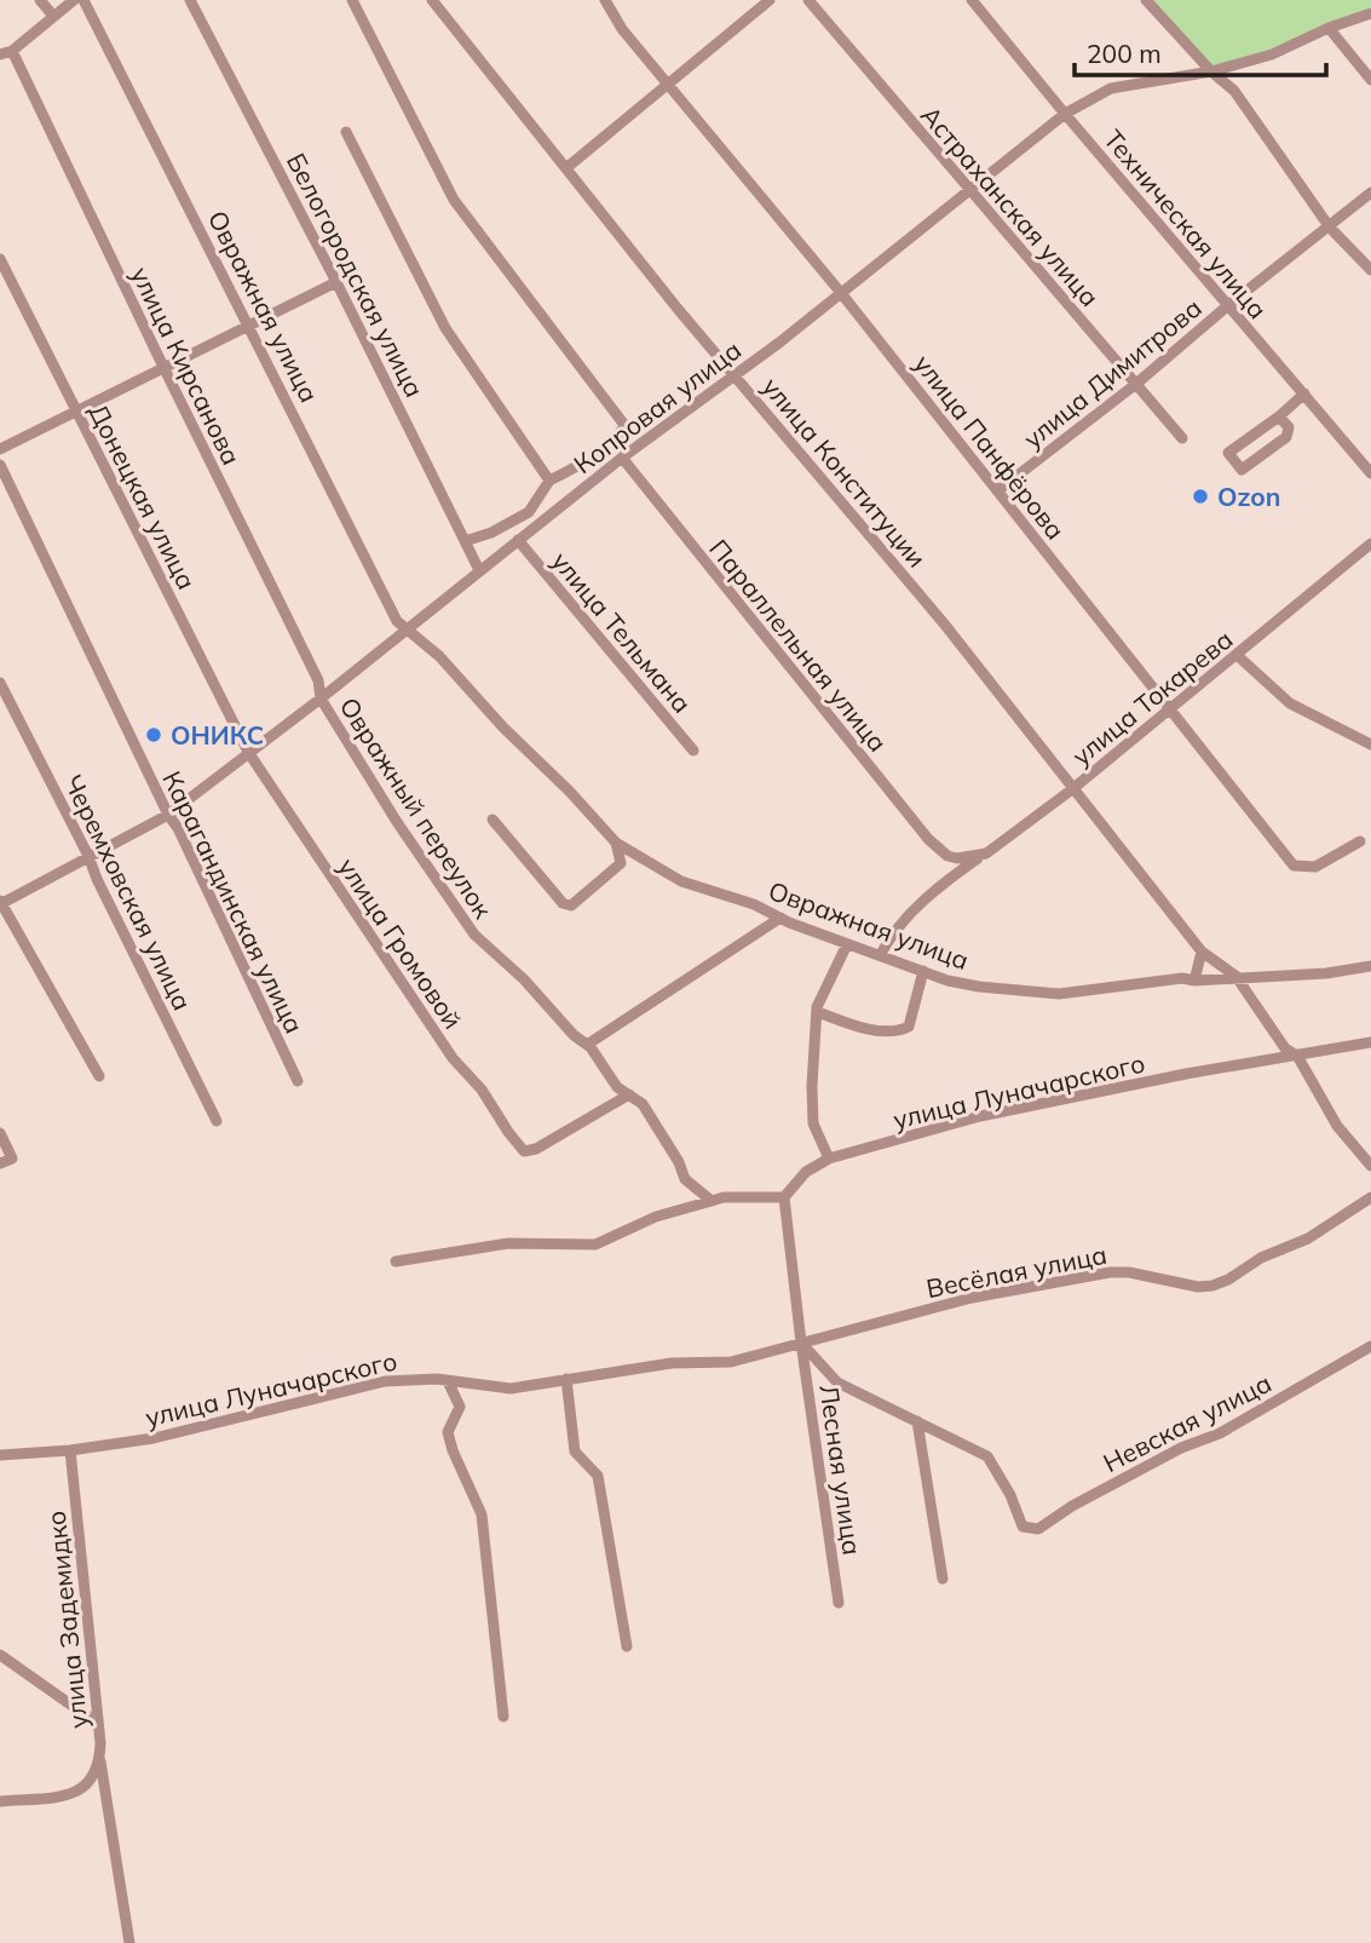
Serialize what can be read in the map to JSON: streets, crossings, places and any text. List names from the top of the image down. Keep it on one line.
{"streets":{"street":["Астраханская улица","Техническая улица","Белогородская улица","Овражная улица","улица Кирсанова","улица Димитрова","Копровая улица","улица Панфёрова","улица Конституции","Донецкая улица","улица Тельмана","Параллельная улица","улица Токарева","Овражный переулок","Черемховская улица","Карагандинская улица","улица Громовой","улица Луначарского","Весёлая улица","Невская улица","Лесная улица","улица Задемидко"]},"crossings":[["Астраханская улица","улица Димитрова"],["Астраханская улица","Копровая улица"],["Техническая улица","улица Димитрова"],["Техническая улица","Копровая улица"],["Белогородская улица","Копровая улица"],["Овражная улица","Копровая улица"],["Овражная улица","улица Конституции"],["Овражная улица","улица Токарева"],["улица Кирсанова","Копровая улица"],["улица Кирсанова","Овражный переулок"],["улица Димитрова","улица Панфёрова"],["Копровая улица","улица Панфёрова"],["Копровая улица","улица Конституции"],["Копровая улица","Донецкая улица"],["Копровая улица","улица Тельмана"],["Копровая улица","Параллельная улица"],["Копровая улица","Овражный переулок"],["Копровая улица","Черемховская улица"],["Копровая улица","Карагандинская улица"],["Копровая улица","улица Громовой"],["улица Панфёрова","улица Токарева"],["улица Конституции","улица Токарева"],["улица Конституции","улица Луначарского"],["Донецкая улица","улица Громовой"],["Параллельная улица","улица Токарева"],["Овражный переулок","улица Громовой"],["улица Луначарского","Весёлая улица"],["улица Луначарского","Лесная улица"],["улица Луначарского","улица Задемидко"],["Весёлая улица","Лесная улица"]],"places":["Ozon","ОНИКС"],"scale_bar":"200 m"}
